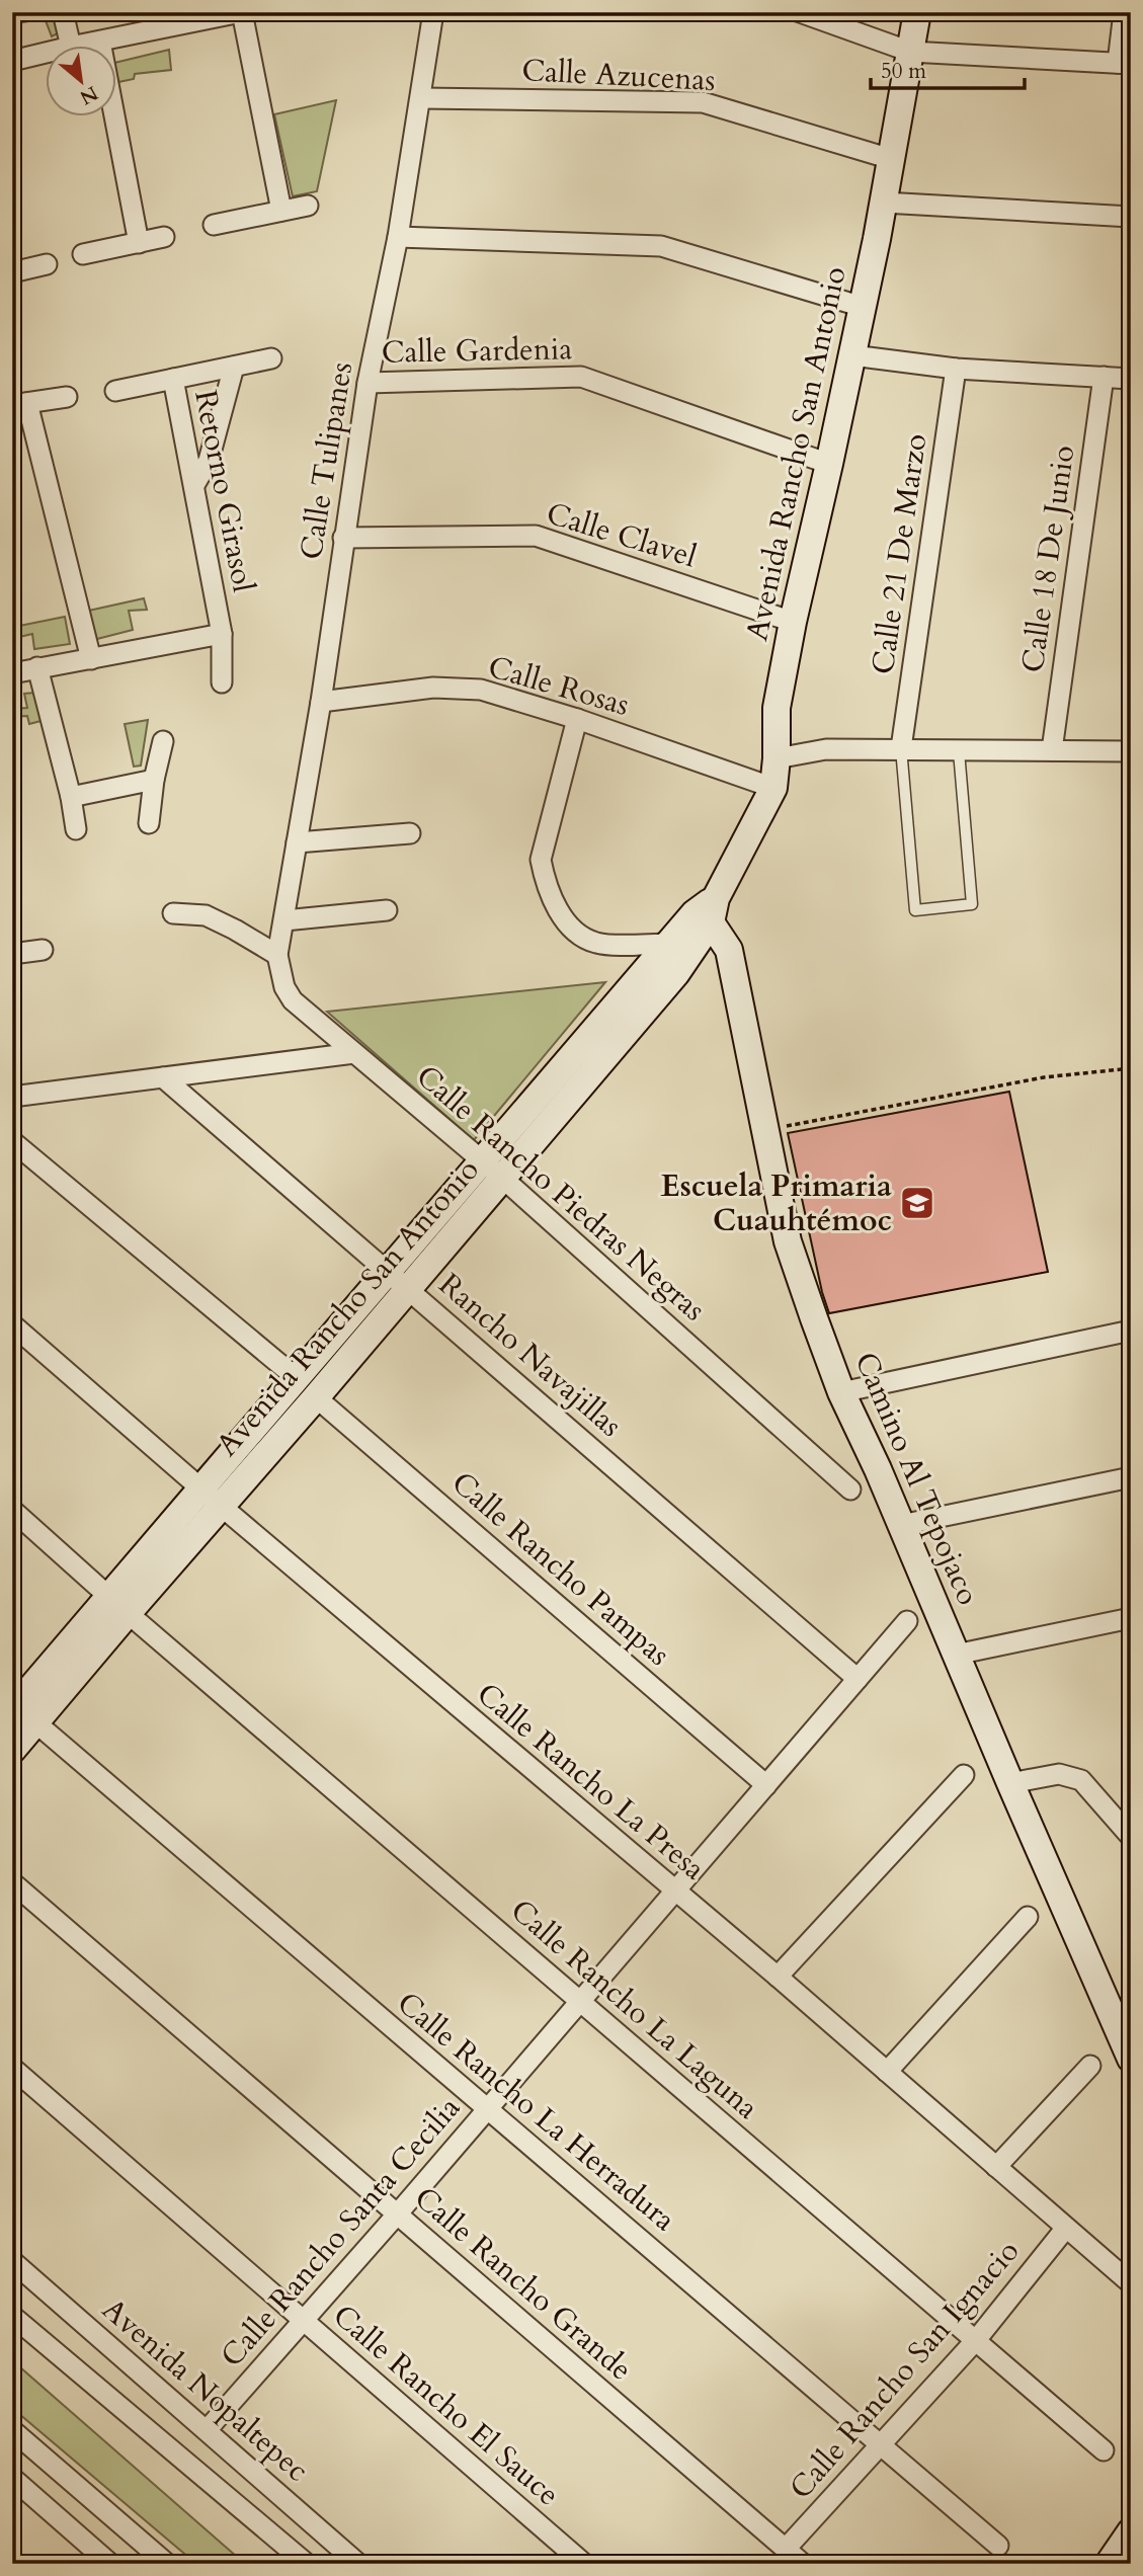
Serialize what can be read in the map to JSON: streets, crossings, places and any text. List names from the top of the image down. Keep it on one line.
{"streets":{"street":["Calle Azucenas","Calle Gardenia","Avenida Rancho San Antonio","Calle Tulipanes","Retorno Girasol","Calle Clavel","Calle 21 De Marzo","Calle 18 De Junio","Calle Rosas","Calle Rancho Piedras Negras","Rancho Navajillas","Camino Al Tepojaco","Calle Rancho Pampas","Calle Rancho La Presa","Calle Rancho La Laguna","Calle Rancho La Herradura","Calle Rancho Santa Cecilia","Calle Rancho Grande","Calle Rancho San Ignacio","Avenida Nopaltepec","Calle Rancho El Sauce"]},"crossings":[["Calle Azucenas","Avenida Rancho San Antonio"],["Calle Azucenas","Calle Tulipanes"],["Calle Gardenia","Avenida Rancho San Antonio"],["Calle Gardenia","Calle Tulipanes"],["Avenida Rancho San Antonio","Calle Clavel"],["Avenida Rancho San Antonio","Calle Rosas"],["Avenida Rancho San Antonio","Calle Rancho Piedras Negras"],["Avenida Rancho San Antonio","Rancho Navajillas"],["Avenida Rancho San Antonio","Camino Al Tepojaco"],["Avenida Rancho San Antonio","Calle Rancho Pampas"],["Avenida Rancho San Antonio","Calle Rancho La Presa"],["Avenida Rancho San Antonio","Calle Rancho La Laguna"],["Avenida Rancho San Antonio","Calle Rancho La Herradura"],["Calle Tulipanes","Calle Clavel"],["Calle Tulipanes","Calle Rosas"],["Calle Tulipanes","Calle Rancho Piedras Negras"],["Rancho Navajillas","Calle Rancho Santa Cecilia"],["Calle Rancho Pampas","Calle Rancho Santa Cecilia"],["Calle Rancho La Presa","Calle Rancho Santa Cecilia"],["Calle Rancho La Presa","Calle Rancho San Ignacio"],["Calle Rancho La Laguna","Calle Rancho Santa Cecilia"],["Calle Rancho La Laguna","Calle Rancho San Ignacio"],["Calle Rancho La Herradura","Calle Rancho Santa Cecilia"],["Calle Rancho La Herradura","Calle Rancho San Ignacio"],["Calle Rancho Santa Cecilia","Calle Rancho Grande"],["Calle Rancho Santa Cecilia","Avenida Nopaltepec"],["Calle Rancho Santa Cecilia","Calle Rancho El Sauce"],["Calle Rancho Grande","Calle Rancho San Ignacio"]],"places":{"school or university":["Escuela Primaria Cuauhtémoc"]},"scale_bar":"50 m","north":"bottom right"}
